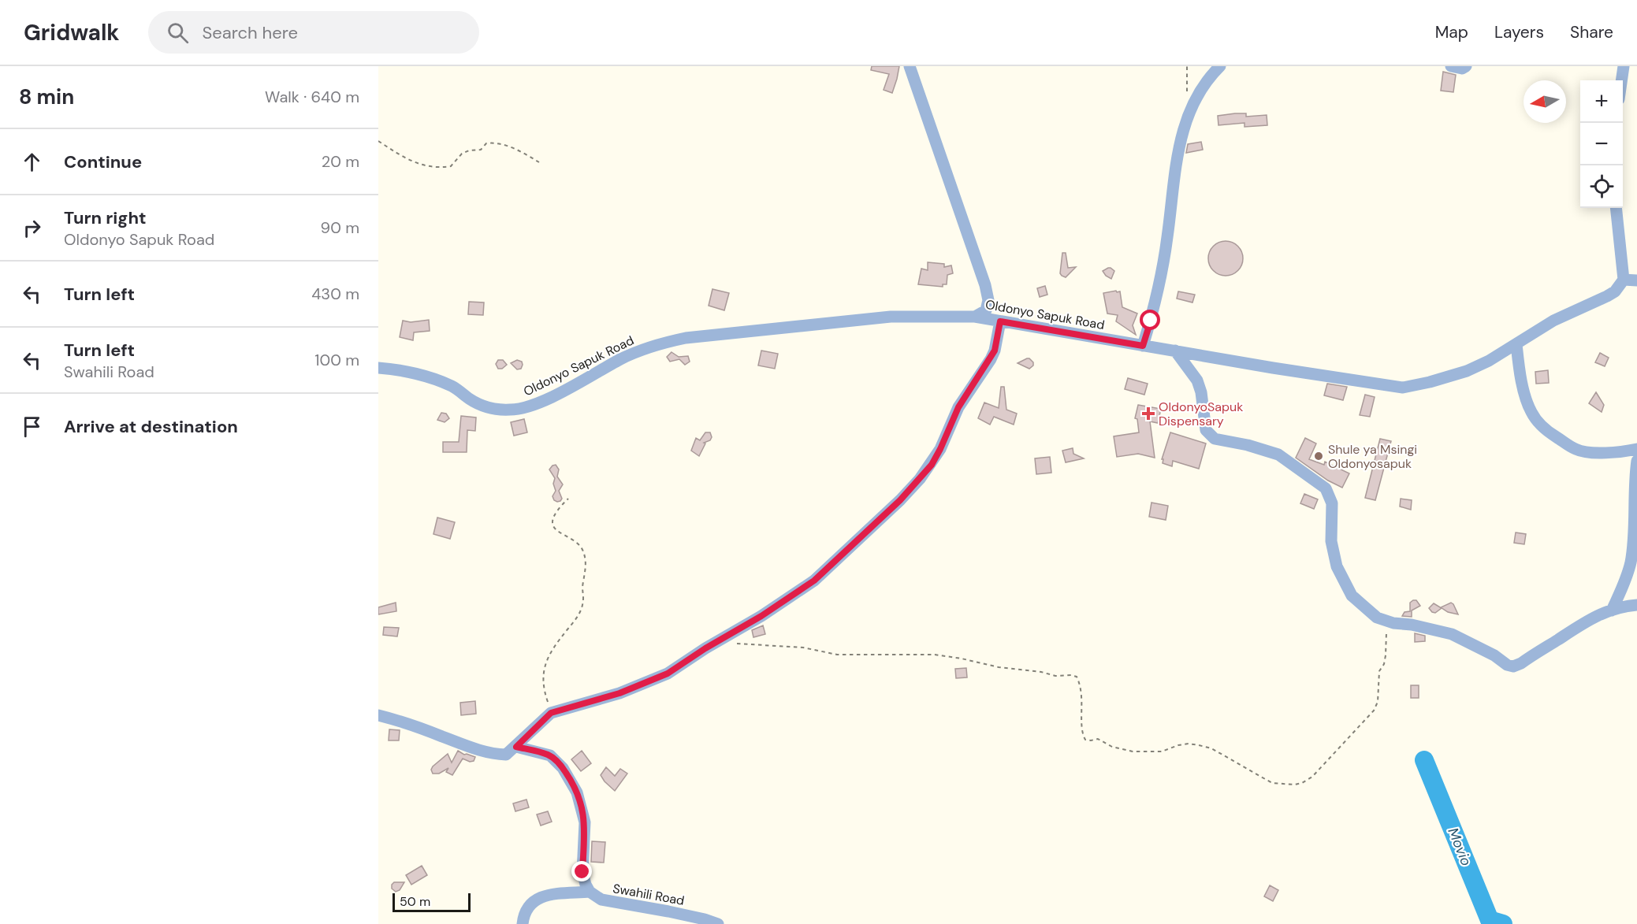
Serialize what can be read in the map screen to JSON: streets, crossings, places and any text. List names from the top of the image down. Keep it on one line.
{"streets":{"street":["Oldonyo Sapuk Road","Swahili Road"]},"water":["Movio"],"places":{"health":["OldonyoSapuk Dispensary"],"other":["Shule ya Msingi Oldonyosapuk"]},"scale_bar":"50 m","north":"left","page":{"header":"Gridwalk","search":"Search here","nav":["Map","Layers","Share"],"heading":["8 min","Walk · 640 m"],"map_buttons":["+","−"],"list":[["Continue","20 m"],["Turn right","Oldonyo Sapuk Road","90 m"],["Turn left","430 m"],["Turn left","Swahili Road","100 m"],"Arrive at destination"],"scale":"50 m"}}
